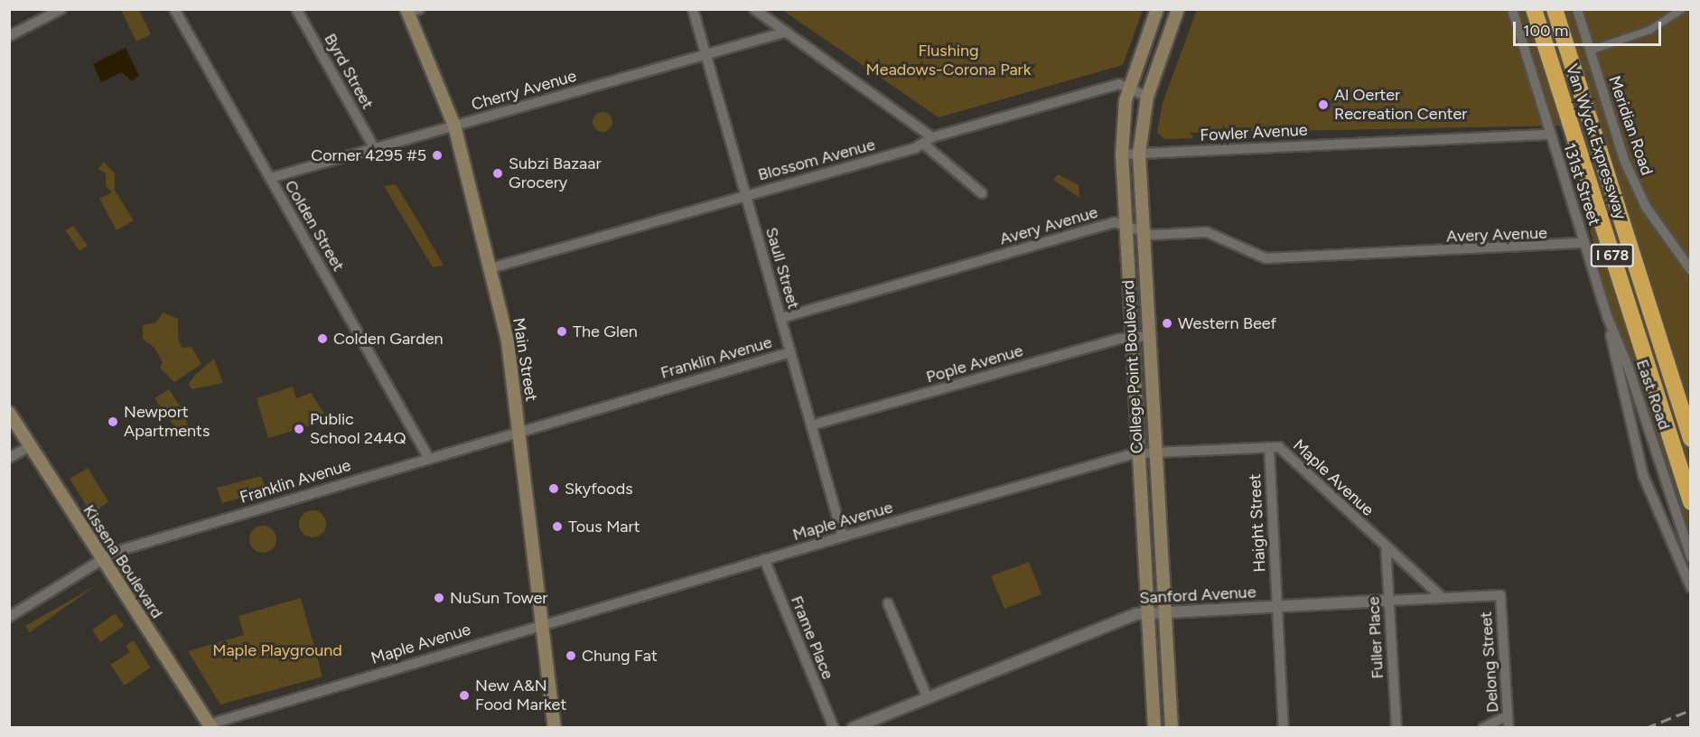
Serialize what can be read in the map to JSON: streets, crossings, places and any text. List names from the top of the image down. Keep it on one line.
{"streets":{"highway":["Van Wyck Expressway","I 678"],"main road":["Main Street","College Point Boulevard","Kissena Boulevard"],"street":["Byrd Street","Cherry Avenue","Meridian Road","Fowler Avenue","Blossom Avenue","131st Street","Colden Street","Avery Avenue","Saull Street","Franklin Avenue","Pople Avenue","East Road","Maple Avenue","Haight Street","Sanford Avenue","Frame Place","Fuller Place","Delong Street"]},"crossings":[["Byrd Street","Cherry Avenue"],["Cherry Avenue","Colden Street"],["Cherry Avenue","Saull Street"],["Cherry Avenue","Main Street"],["Fowler Avenue","131st Street"],["Fowler Avenue","College Point Boulevard"],["Blossom Avenue","Saull Street"],["Blossom Avenue","Main Street"],["Blossom Avenue","College Point Boulevard"],["131st Street","Avery Avenue"],["131st Street","East Road"],["Colden Street","Franklin Avenue"],["Avery Avenue","Saull Street"],["Avery Avenue","College Point Boulevard"],["Avery Avenue","East Road"],["Saull Street","Franklin Avenue"],["Saull Street","Pople Avenue"],["Saull Street","Maple Avenue"],["Franklin Avenue","Main Street"],["Franklin Avenue","Kissena Boulevard"],["Main Street","Maple Avenue"],["Pople Avenue","College Point Boulevard"],["College Point Boulevard","Maple Avenue"],["College Point Boulevard","Sanford Avenue"],["Maple Avenue","Haight Street"],["Maple Avenue","Kissena Boulevard"],["Maple Avenue","Sanford Avenue"],["Maple Avenue","Frame Place"],["Maple Avenue","Fuller Place"],["Haight Street","Sanford Avenue"],["Sanford Avenue","Fuller Place"],["Sanford Avenue","Delong Street"]],"parks":["Flushing Meadows-Corona Park","Maple Playground"],"places":["Al Oerter Recreation Center","Corner 4295 #5","Subzi Bazaar Grocery","Western Beef","The Glen","Colden Garden","Newport Apartments","Public School 244Q","Skyfoods","Tous Mart","NuSun Tower","Chung Fat","New A&N Food Market"],"scale_bar":"100 m"}
